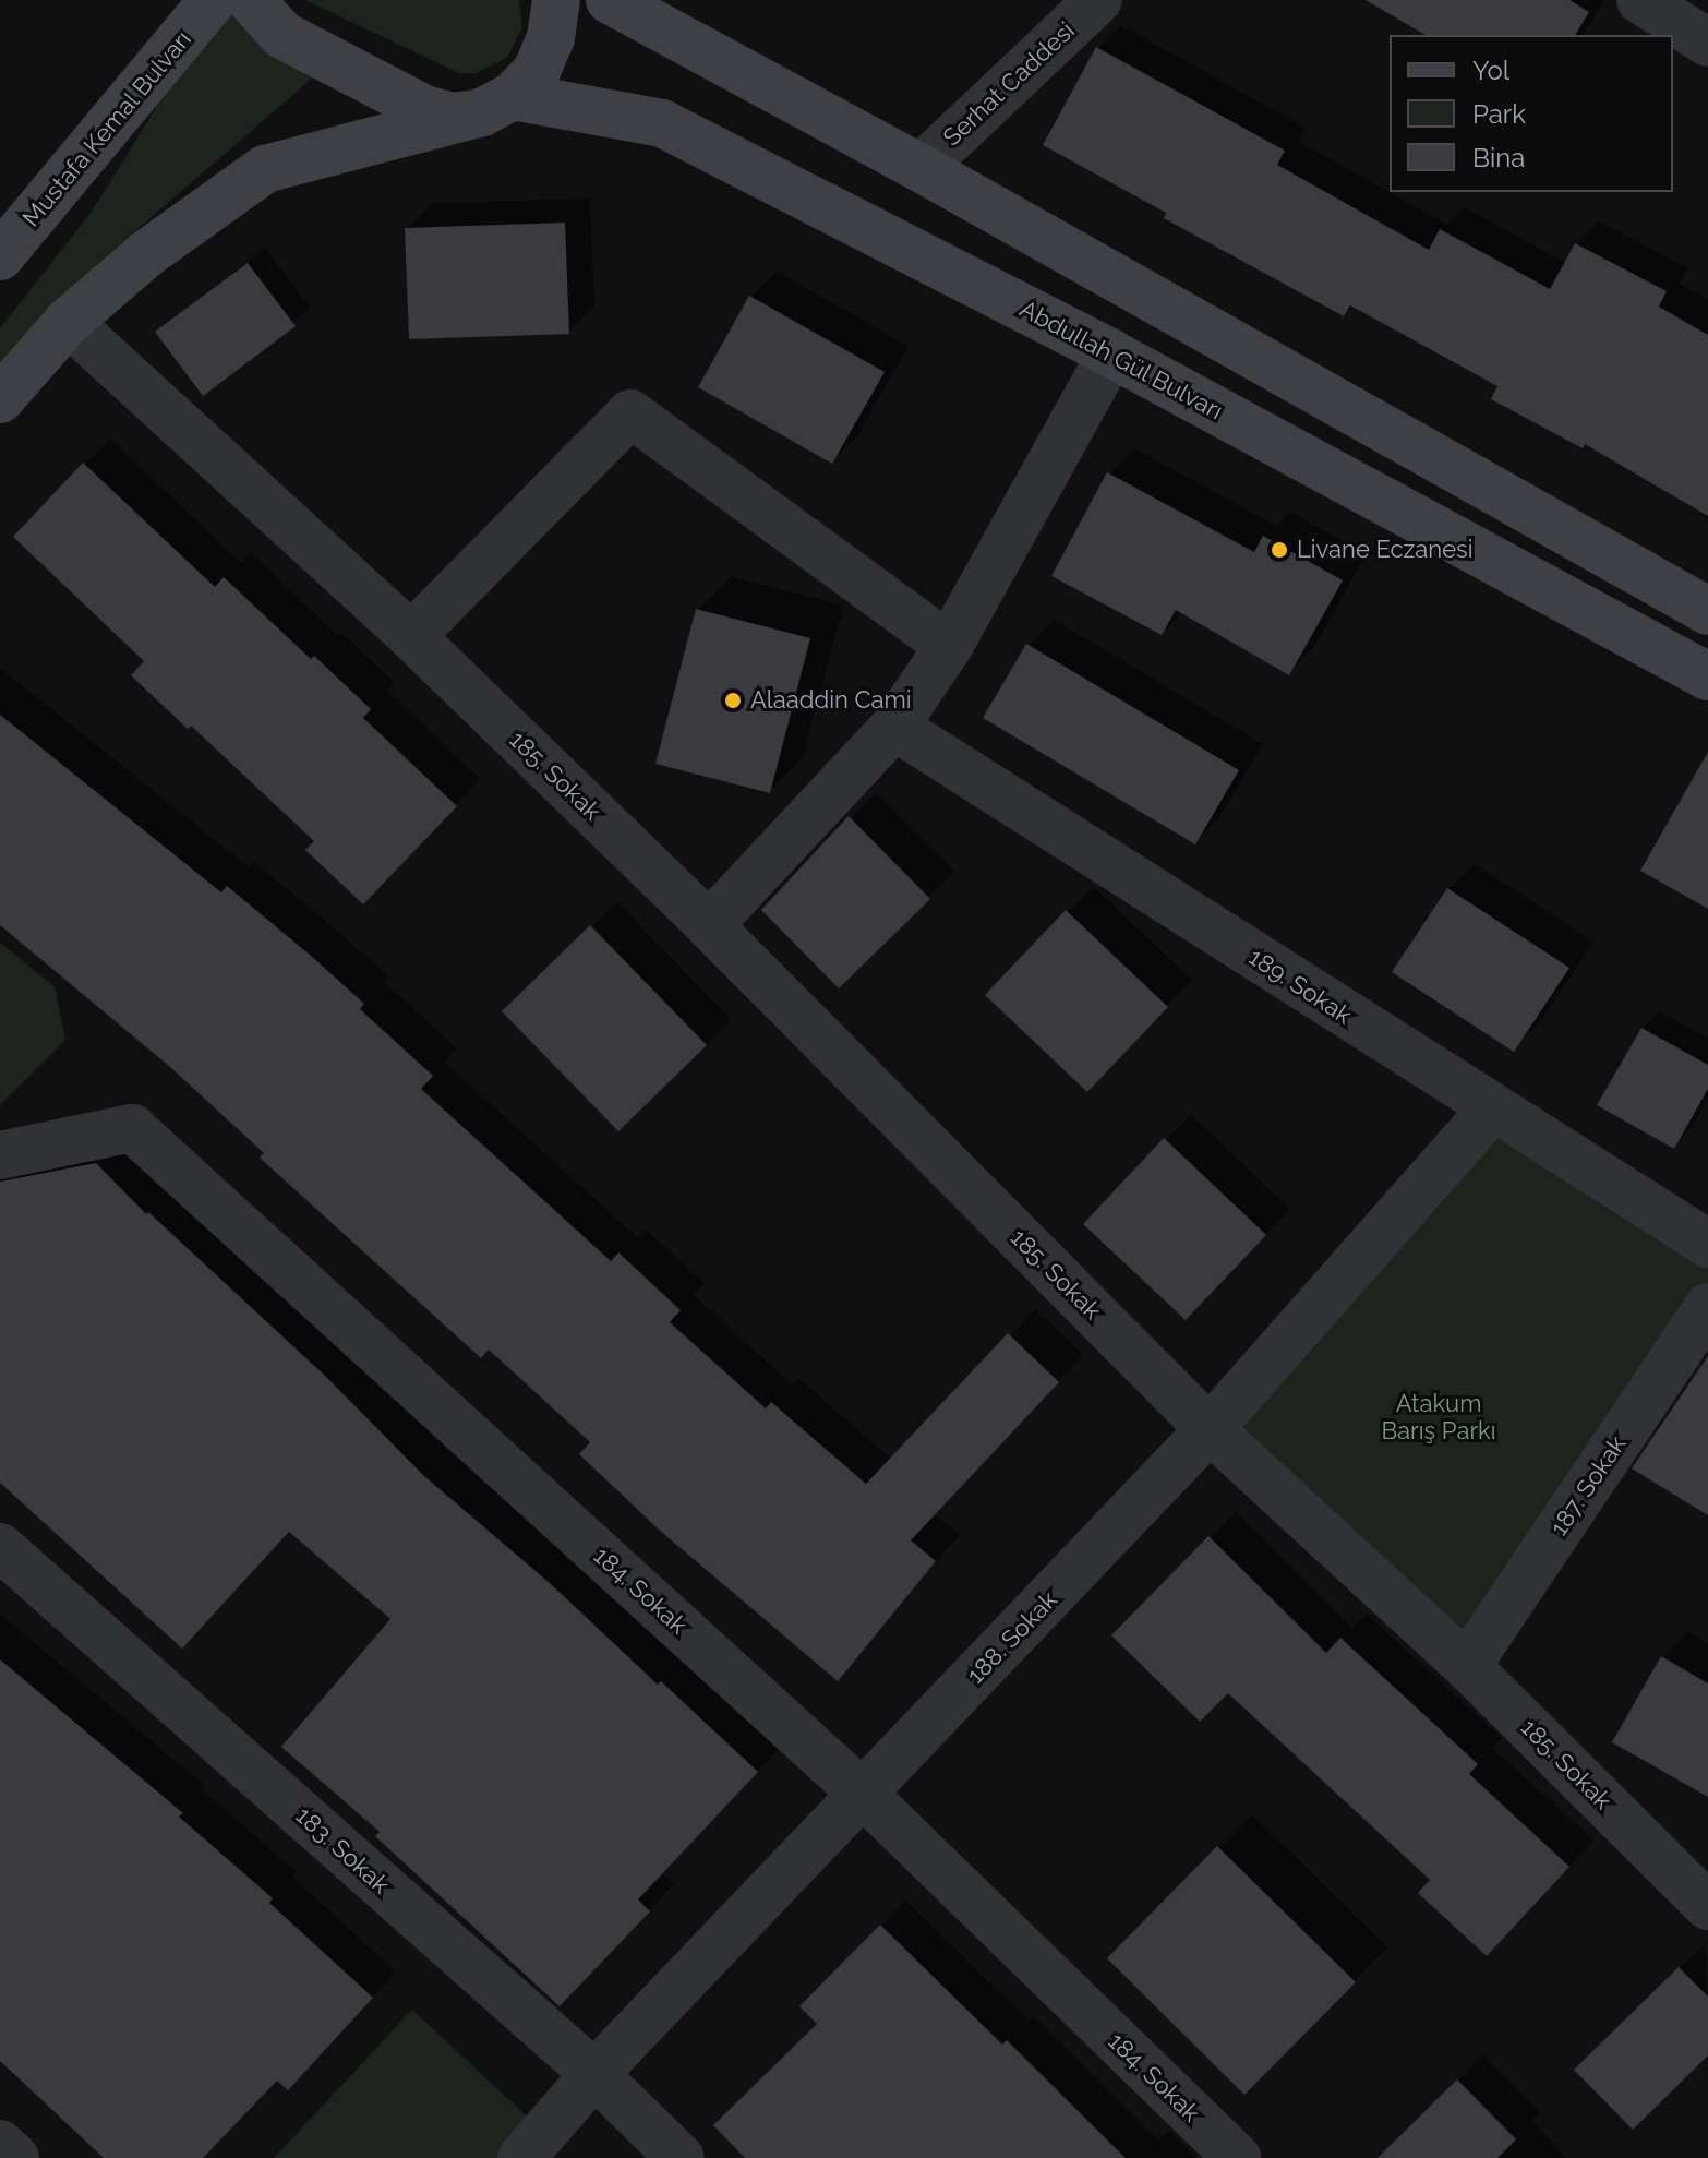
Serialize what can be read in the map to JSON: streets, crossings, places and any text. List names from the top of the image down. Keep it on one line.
{"streets":{"main road":["Mustafa Kemal Bulvarı","Abdullah Gül Bulvarı"],"street":["Serhat Caddesi","185. Sokak","189. Sokak","187. Sokak","184. Sokak","188. Sokak","183. Sokak"]},"crossings":[["185. Sokak","187. Sokak"],["185. Sokak","188. Sokak"],["189. Sokak","188. Sokak"],["184. Sokak","188. Sokak"],["188. Sokak","183. Sokak"]],"parks":["Atakum Barış Parkı"],"places":["Livane Eczanesi","Alaaddin Cami"],"legend":["Yol","Park","Bina"]}
